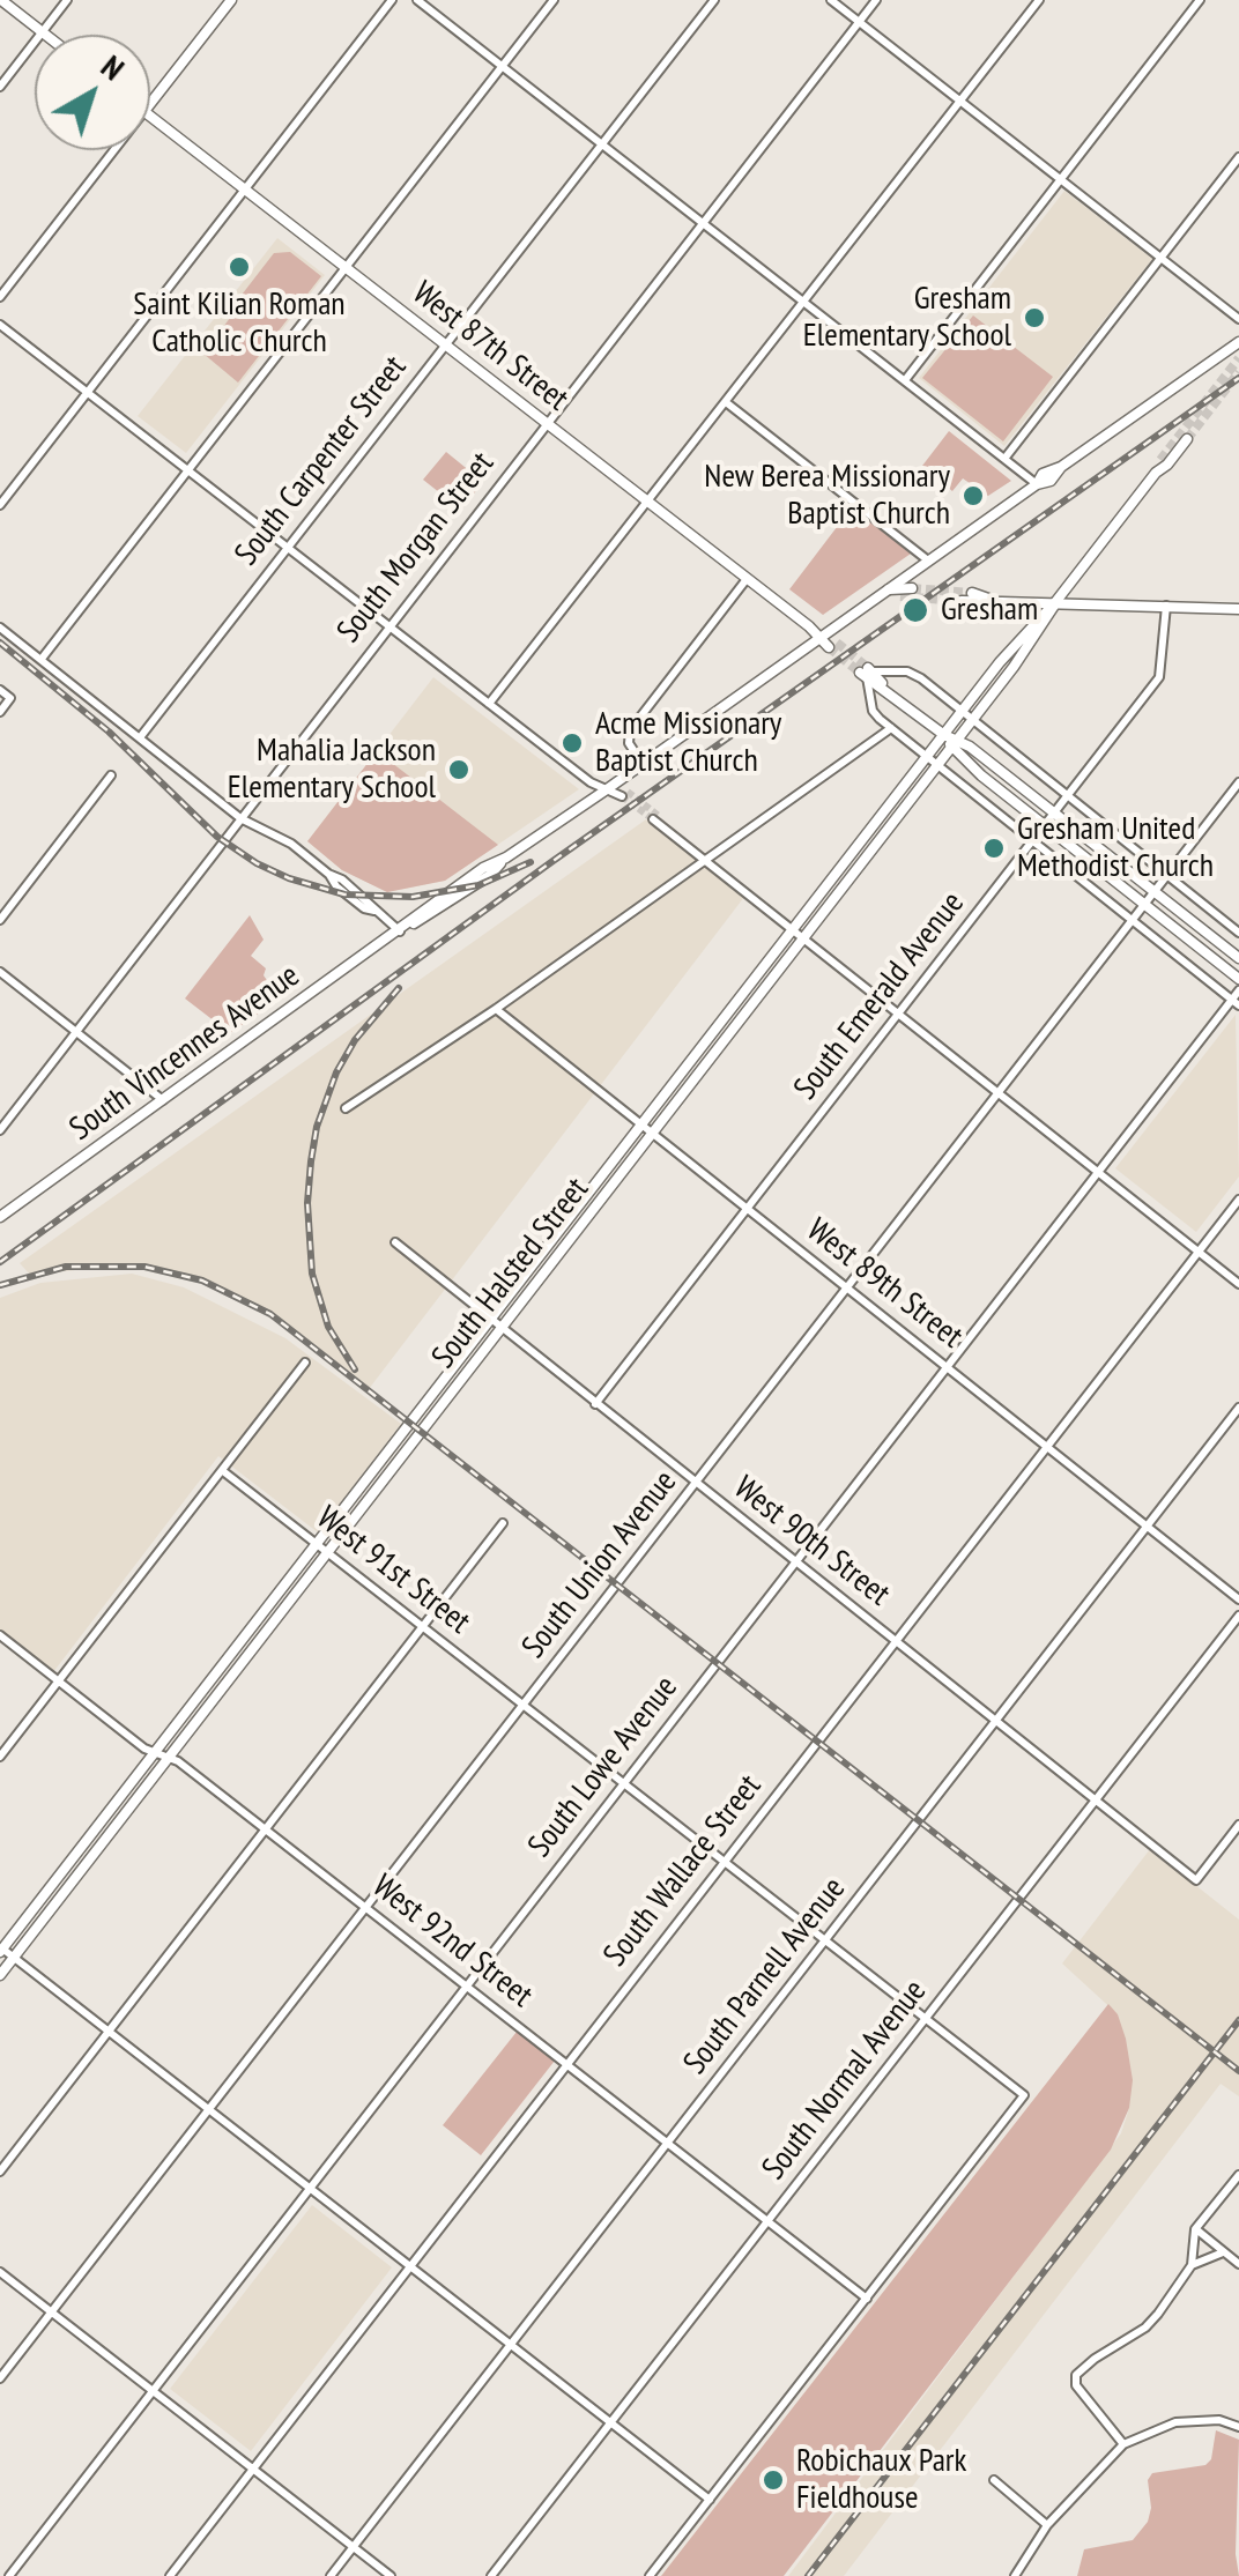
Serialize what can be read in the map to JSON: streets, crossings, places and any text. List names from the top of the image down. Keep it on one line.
{"streets":{"main road":["West 87th Street","South Vincennes Avenue","South Halsted Street"],"street":["South Carpenter Street","South Morgan Street","South Emerald Avenue","West 89th Street","West 90th Street","South Union Avenue","West 91st Street","South Lowe Avenue","South Wallace Street","West 92nd Street","South Parnell Avenue","South Normal Avenue"]},"crossings":[["West 87th Street","South Carpenter Street"],["West 87th Street","South Morgan Street"],["West 87th Street","South Vincennes Avenue"],["South Emerald Avenue","West 89th Street"],["South Emerald Avenue","West 90th Street"],["South Halsted Street","West 89th Street"],["South Halsted Street","West 90th Street"],["South Halsted Street","West 91st Street"],["South Halsted Street","West 92nd Street"],["West 89th Street","South Union Avenue"],["West 89th Street","South Lowe Avenue"],["West 89th Street","South Wallace Street"],["West 89th Street","South Parnell Avenue"],["West 90th Street","South Union Avenue"],["West 90th Street","South Lowe Avenue"],["West 90th Street","South Wallace Street"],["West 90th Street","South Parnell Avenue"],["West 90th Street","South Normal Avenue"],["South Union Avenue","West 91st Street"],["South Union Avenue","West 92nd Street"],["West 91st Street","South Lowe Avenue"],["West 91st Street","South Wallace Street"],["West 91st Street","West 92nd Street"],["West 91st Street","South Parnell Avenue"],["West 91st Street","South Normal Avenue"],["South Lowe Avenue","West 92nd Street"],["South Wallace Street","West 92nd Street"],["West 92nd Street","South Parnell Avenue"],["West 92nd Street","South Normal Avenue"]],"places":["Saint Kilian Roman Catholic Church","Gresham Elementary School","New Berea Missionary Baptist Church","Gresham","Acme Missionary Baptist Church","Mahalia Jackson Elementary School","Gresham United Methodist Church","Robichaux Park Fieldhouse"],"north":"top right"}
